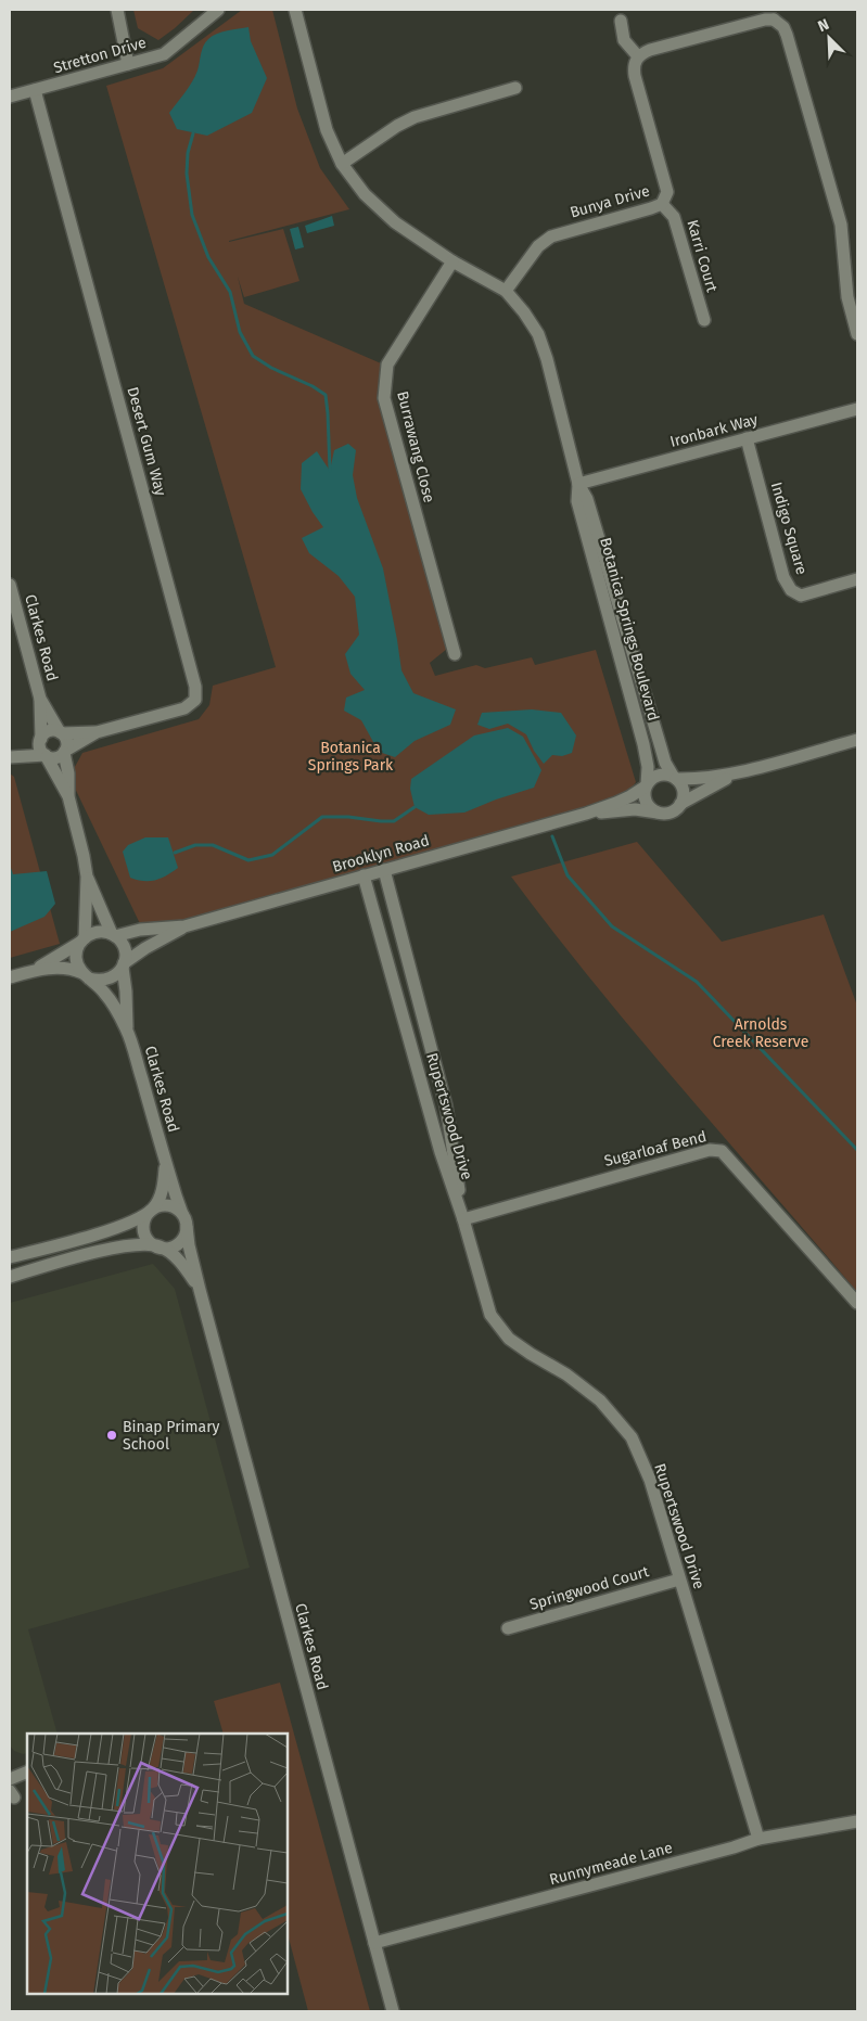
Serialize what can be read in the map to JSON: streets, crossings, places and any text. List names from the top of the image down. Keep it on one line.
{"streets":{"street":["Stretton Drive","Bunya Drive","Karri Court","Ironbark Way","Desert Gum Way","Burrawang Close","Indigo Square","Botanica Springs Boulevard","Clarkes Road","Brooklyn Road","Rupertswood Drive","Sugarloaf Bend","Springwood Court","Runnymeade Lane"]},"crossings":[["Stretton Drive","Desert Gum Way"],["Bunya Drive","Karri Court"],["Bunya Drive","Botanica Springs Boulevard"],["Ironbark Way","Indigo Square"],["Ironbark Way","Botanica Springs Boulevard"],["Desert Gum Way","Clarkes Road"],["Burrawang Close","Botanica Springs Boulevard"],["Botanica Springs Boulevard","Brooklyn Road"],["Clarkes Road","Brooklyn Road"],["Clarkes Road","Runnymeade Lane"],["Brooklyn Road","Rupertswood Drive"],["Rupertswood Drive","Sugarloaf Bend"],["Rupertswood Drive","Springwood Court"],["Rupertswood Drive","Runnymeade Lane"]],"parks":["Botanica Springs Park","Arnolds Creek Reserve"],"places":["Binap Primary School"],"north":"top left"}
